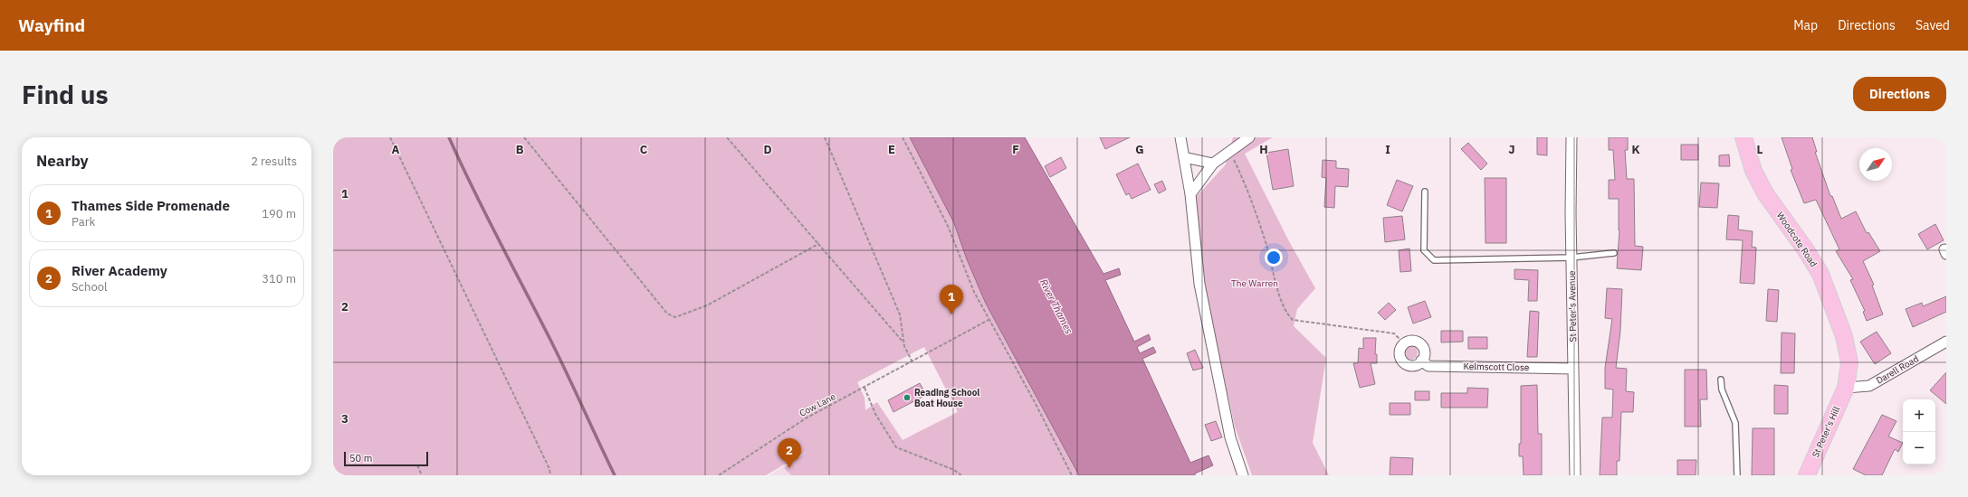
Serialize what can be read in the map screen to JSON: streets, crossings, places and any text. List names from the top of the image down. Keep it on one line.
{"streets":{"main road":["Woodcote Road","St Peter's Hill"],"street":["St Peter's Avenue","Kelmscott Close","Darell Road"],"path":["Cow Lane"]},"crossings":[["Woodcote Road","Darell Road"],["Woodcote Road","St Peter's Hill"],["St Peter's Avenue","Kelmscott Close"],["Darell Road","St Peter's Hill"]],"water":["River Thames"],"parks":["The Warren"],"places":["Reading School Boat House"],"scale_bar":"50 m","north":"top right","page":{"header":"Wayfind","nav":["Map","Directions","Saved"],"buttons":"Directions","title":"Find us","heading":["Nearby","2 results"],"list":[{"mark":"1","name":"Thames Side Promenade","note":"Park","value":"190 m"},{"mark":"2","name":"River Academy","note":"School","value":"310 m"}],"pins":["1","2"],"map_buttons":["+","−"],"scale":"50 m"},"grid":{"columns":["A","B","C","D","E","F","G","H","I","J","K","L"],"rows":["1","2","3"]}}
